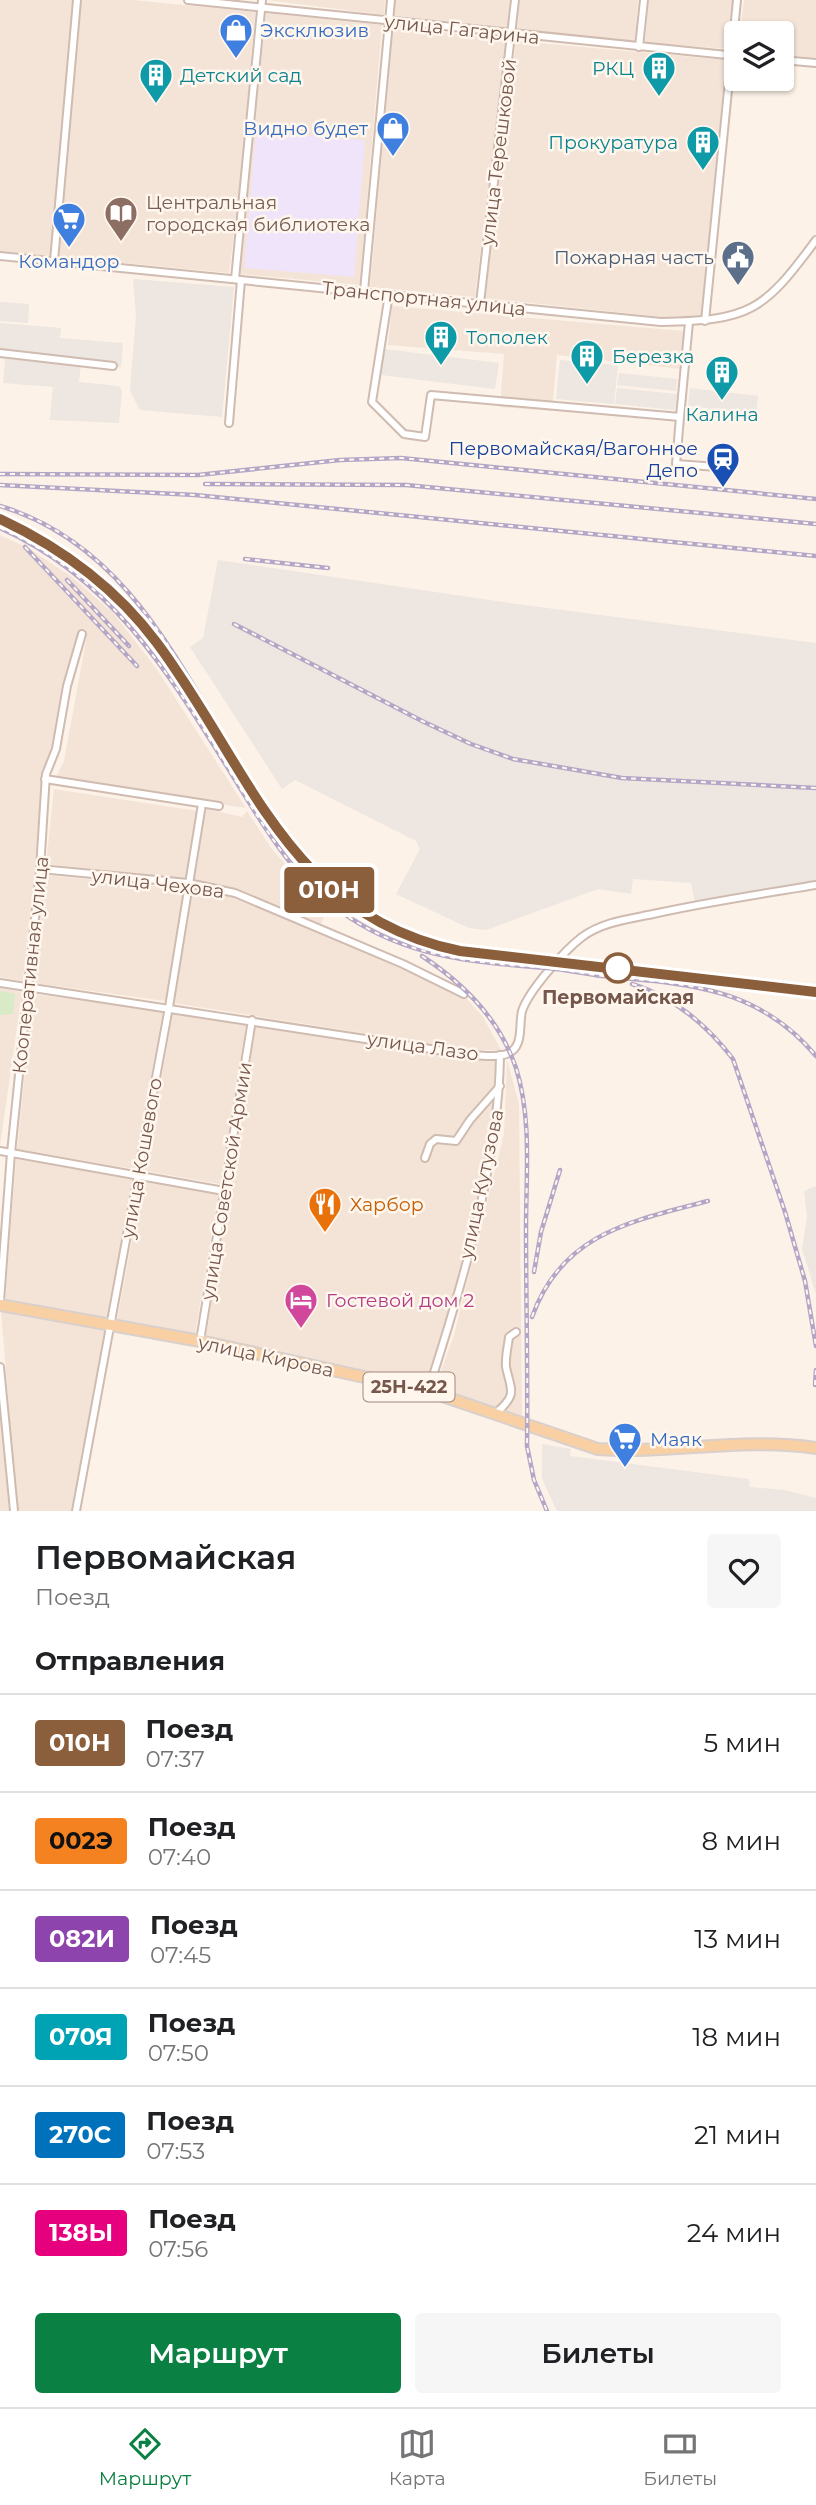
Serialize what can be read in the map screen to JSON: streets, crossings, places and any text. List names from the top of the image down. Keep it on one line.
{"streets":{"main road":["улица Кирова","25Н-422"],"street":["улица Гагарина","улица Терешковой","Транспортная улица","улица Чехова","Кооперативная улица","улица Лазо","улица Кошевого","улица Советской Армии","улица Кутузова"]},"crossings":[["улица Гагарина","улица Терешковой"],["улица Терешковой","Транспортная улица"],["улица Чехова","Кооперативная улица"],["улица Чехова","улица Кошевого"],["Кооперативная улица","улица Лазо"],["Кооперативная улица","улица Кирова"],["улица Лазо","улица Кошевого"],["улица Лазо","улица Советской Армии"],["улица Лазо","улица Кутузова"],["улица Кошевого","улица Кирова"],["улица Советской Армии","улица Кирова"],["улица Кутузова","улица Кирова"]],"places":{"shop":["Эксклюзив","Видно будет"],"building":["РКЦ","Детский сад","Прокуратура","Тополек","Березка","Калина"],"library":["Центральная городская библиотека"],"supermarket":["Командор","Маяк"],"public building":["Пожарная часть"],"station":["Первомайская/Вагонное Депо"],"other":["Первомайская"],"restaurant":["Харбор"],"hotel":["Гостевой дом 2"]},"page":{"on_map":"010Н","heading":[["Первомайская","Поезд"],"Отправления"],"list":[{"mark":"010Н","name":"Поезд","note":"07:37","value":"5 мин"},{"mark":"002Э","name":"Поезд","note":"07:40","value":"8 мин"},{"mark":"082И","name":"Поезд","note":"07:45","value":"13 мин"},{"mark":"070Я","name":"Поезд","note":"07:50","value":"18 мин"},{"mark":"270С","name":"Поезд","note":"07:53","value":"21 мин"},{"mark":"138Ы","name":"Поезд","note":"07:56","value":"24 мин"}],"buttons":["Маршрут","Билеты"],"tabs":["Маршрут","Карта","Билеты"]}}
